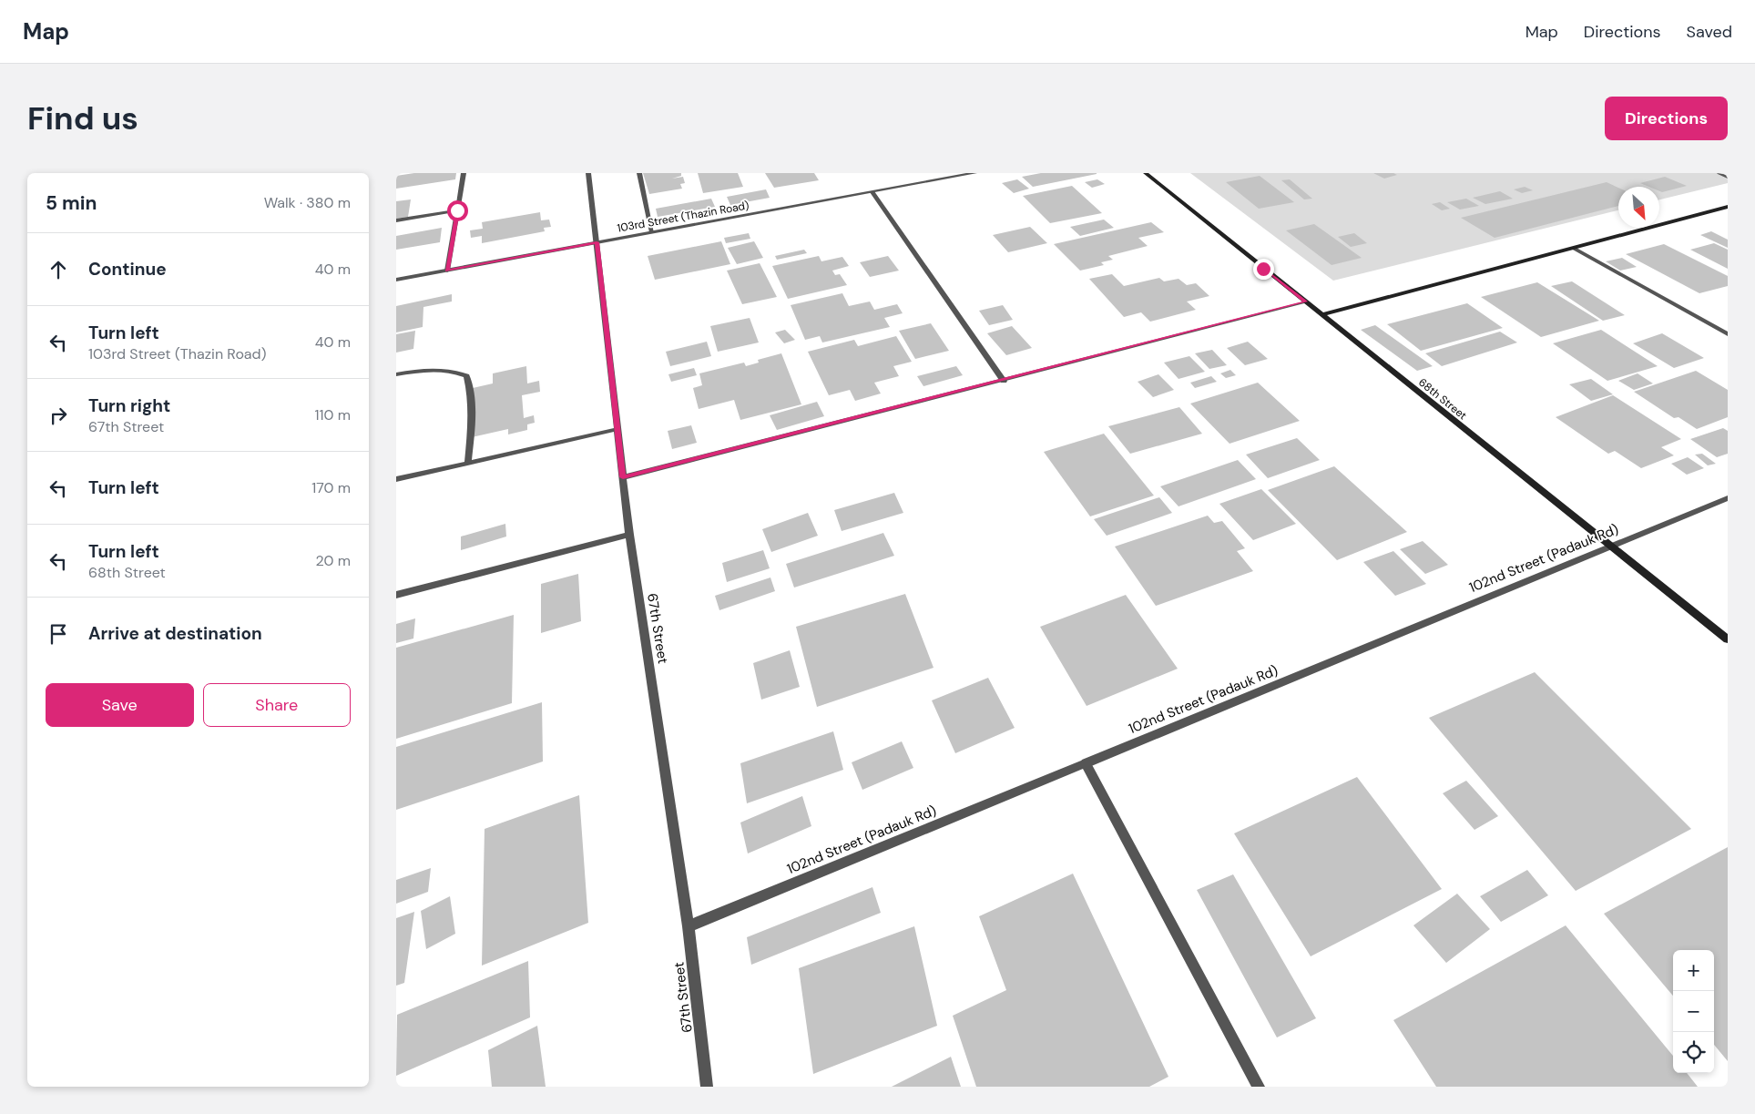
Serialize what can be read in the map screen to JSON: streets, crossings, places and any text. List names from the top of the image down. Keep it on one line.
{"streets":{"main road":["68th Street"],"street":["103rd Street (Thazin Road)","102nd Street (Padauk Rd)","67th Street"]},"crossings":[["103rd Street (Thazin Road)","67th Street"],["68th Street","102nd Street (Padauk Rd)"],["102nd Street (Padauk Rd)","67th Street"]],"north":"bottom right","page":{"header":"Map","nav":["Map","Directions","Saved"],"buttons":["Directions",["Save","Share"]],"title":"Find us","heading":["5 min","Walk · 380 m"],"list":[["Continue","40 m"],["Turn left","103rd Street (Thazin Road)","40 m"],["Turn right","67th Street","110 m"],["Turn left","170 m"],["Turn left","68th Street","20 m"],"Arrive at destination"],"map_buttons":["+","−"]}}
